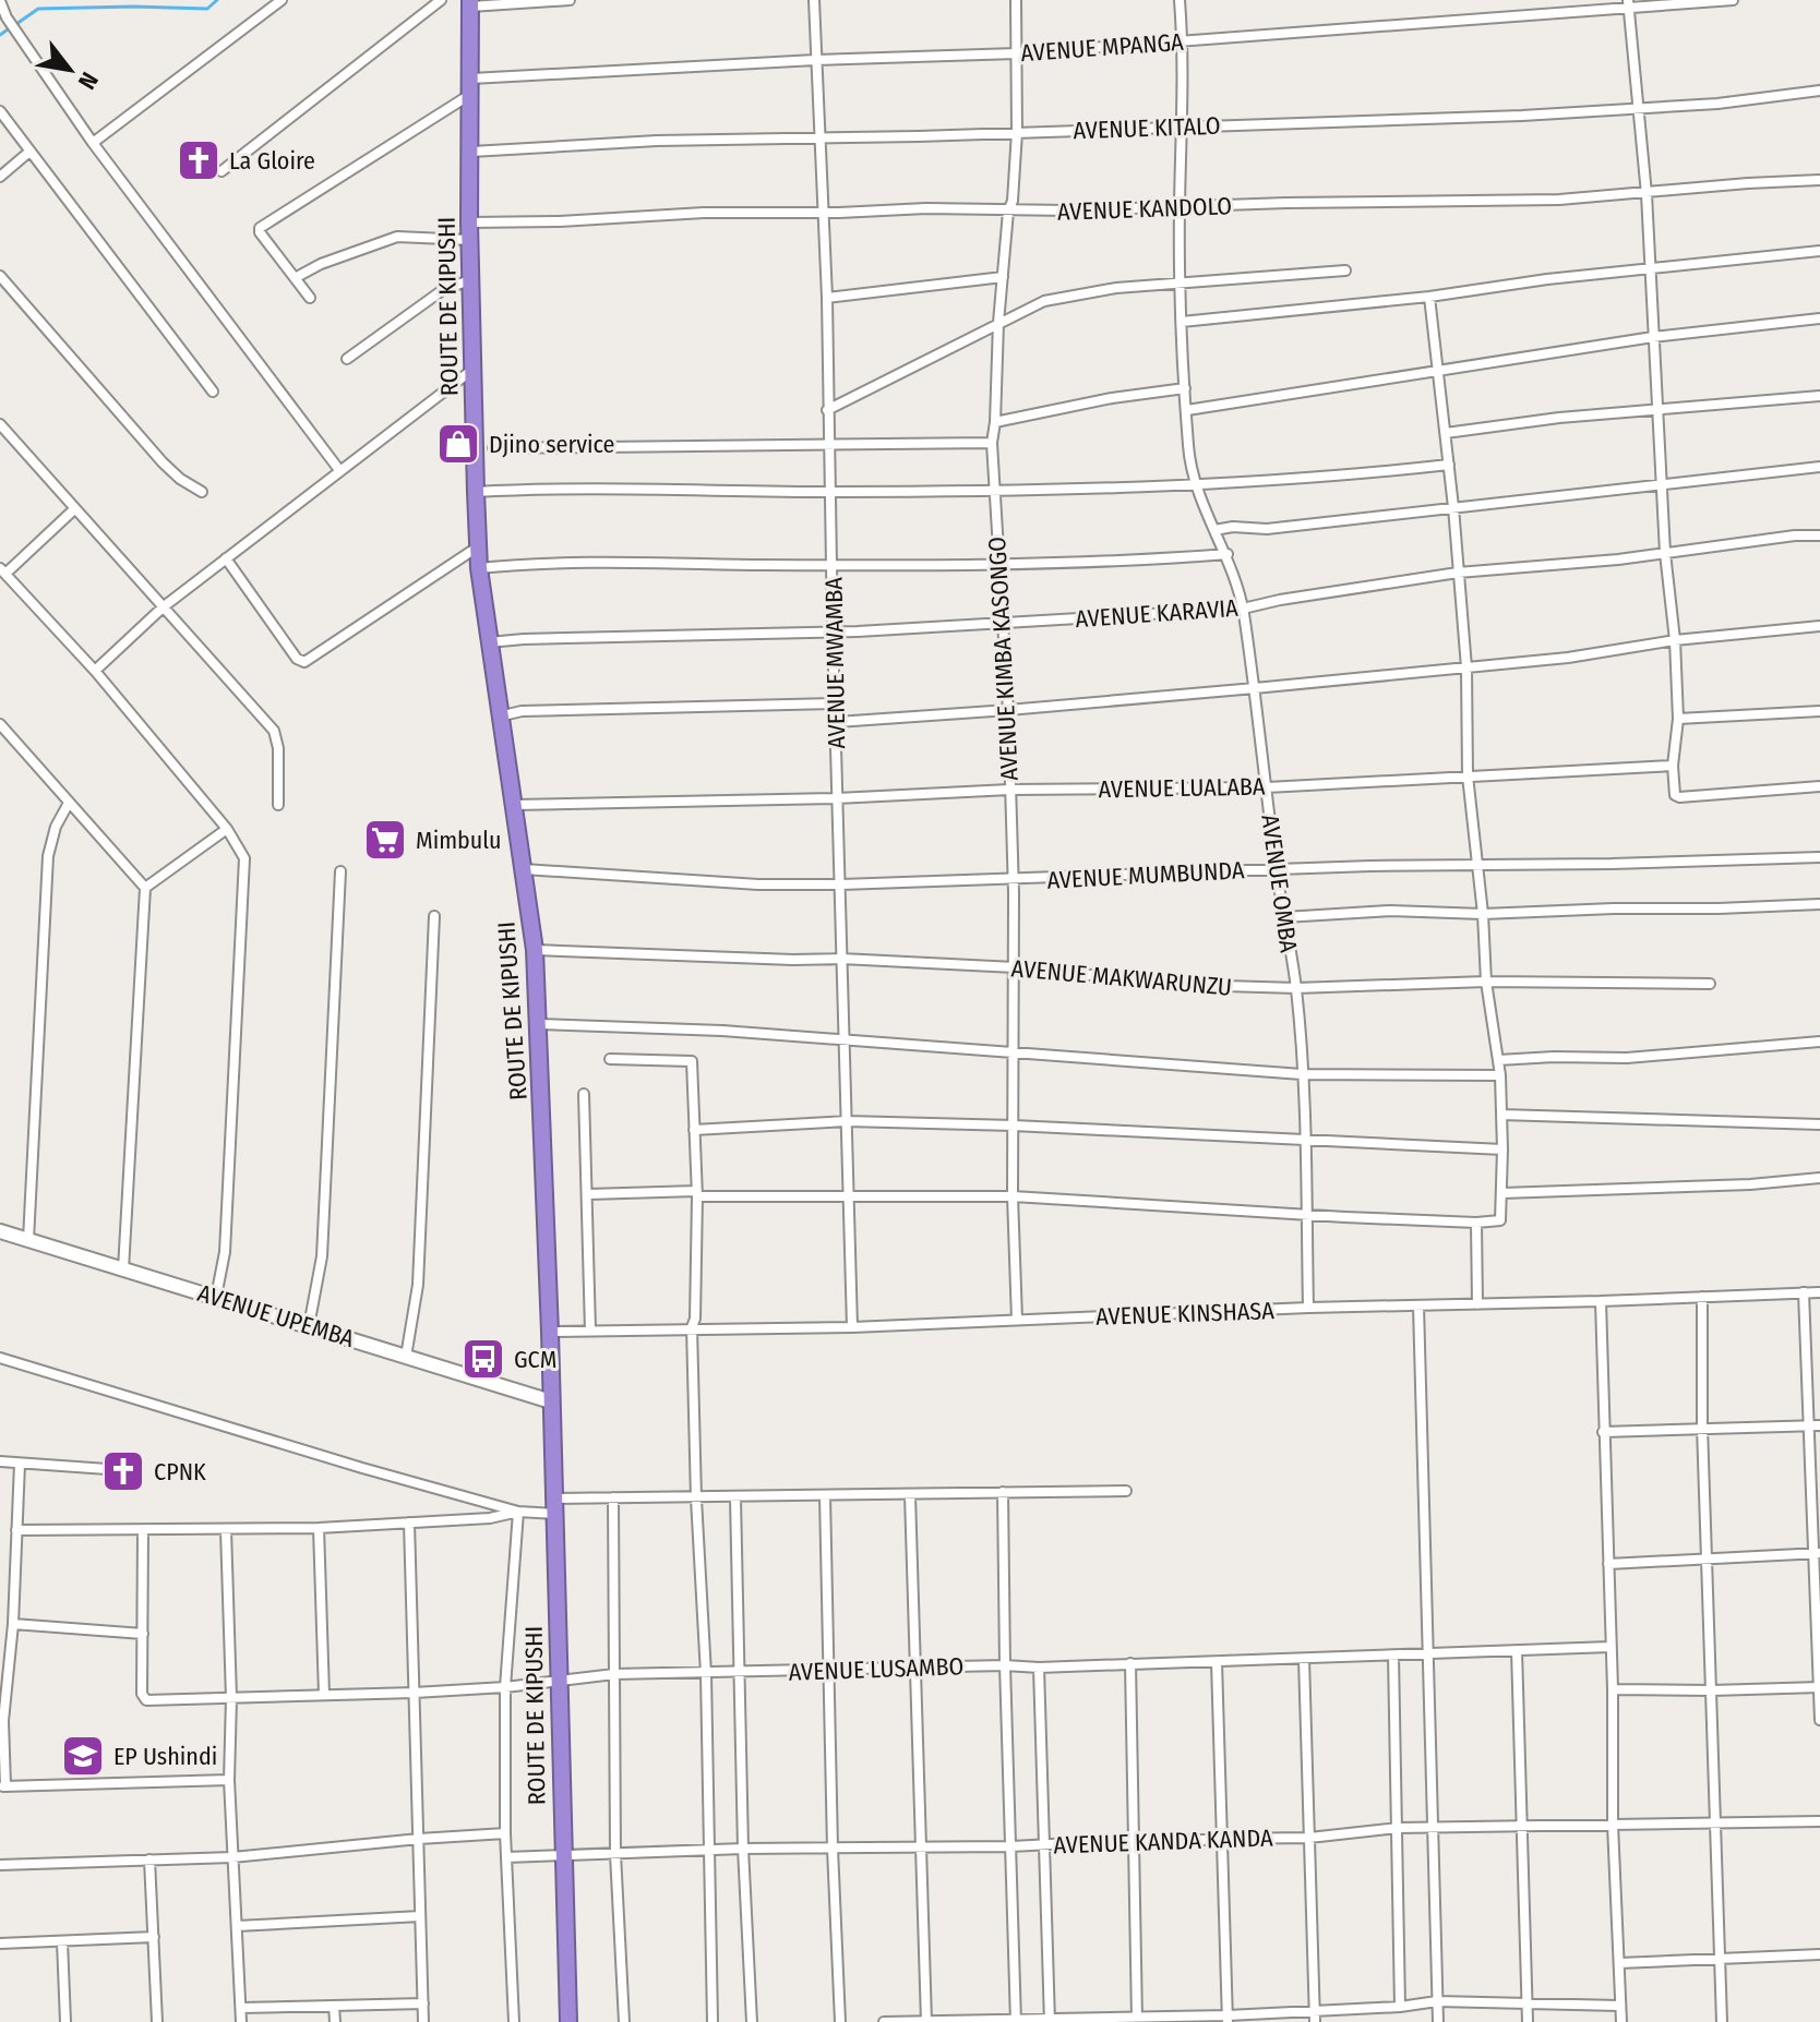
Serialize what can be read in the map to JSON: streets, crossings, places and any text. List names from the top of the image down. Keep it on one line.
{"streets":{"highway":["ROUTE DE KIPUSHI"],"street":["AVENUE MPANGA","AVENUE KITALO","AVENUE KANDOLO","AVENUE KARAVIA","AVENUE KIMBA KASONGO","AVENUE MWAMBA","AVENUE LUALABA","AVENUE MUMBUNDA","AVENUE OMBA","AVENUE MAKWARUNZU","AVENUE KINSHASA","AVENUE UPEMBA","AVENUE LUSAMBO","AVENUE KANDA KANDA"]},"crossings":[["AVENUE MPANGA","ROUTE DE KIPUSHI"],["AVENUE MPANGA","AVENUE KIMBA KASONGO"],["AVENUE MPANGA","AVENUE MWAMBA"],["AVENUE MPANGA","AVENUE OMBA"],["AVENUE KITALO","ROUTE DE KIPUSHI"],["AVENUE KITALO","AVENUE KIMBA KASONGO"],["AVENUE KITALO","AVENUE MWAMBA"],["AVENUE KITALO","AVENUE OMBA"],["AVENUE KANDOLO","ROUTE DE KIPUSHI"],["AVENUE KANDOLO","AVENUE KIMBA KASONGO"],["AVENUE KANDOLO","AVENUE MWAMBA"],["AVENUE KANDOLO","AVENUE OMBA"],["ROUTE DE KIPUSHI","AVENUE KARAVIA"],["ROUTE DE KIPUSHI","AVENUE LUALABA"],["ROUTE DE KIPUSHI","AVENUE MUMBUNDA"],["ROUTE DE KIPUSHI","AVENUE MAKWARUNZU"],["ROUTE DE KIPUSHI","AVENUE KINSHASA"],["ROUTE DE KIPUSHI","AVENUE UPEMBA"],["ROUTE DE KIPUSHI","AVENUE LUSAMBO"],["ROUTE DE KIPUSHI","AVENUE KANDA KANDA"],["AVENUE KARAVIA","AVENUE KIMBA KASONGO"],["AVENUE KARAVIA","AVENUE MWAMBA"],["AVENUE KARAVIA","AVENUE OMBA"],["AVENUE KIMBA KASONGO","AVENUE LUALABA"],["AVENUE KIMBA KASONGO","AVENUE MUMBUNDA"],["AVENUE KIMBA KASONGO","AVENUE MAKWARUNZU"],["AVENUE KIMBA KASONGO","AVENUE KINSHASA"],["AVENUE MWAMBA","AVENUE LUALABA"],["AVENUE MWAMBA","AVENUE MUMBUNDA"],["AVENUE MWAMBA","AVENUE MAKWARUNZU"],["AVENUE MWAMBA","AVENUE KINSHASA"],["AVENUE LUALABA","AVENUE OMBA"],["AVENUE MUMBUNDA","AVENUE OMBA"],["AVENUE OMBA","AVENUE MAKWARUNZU"],["AVENUE OMBA","AVENUE KINSHASA"]],"places":{"church":["La Gloire","CPNK"],"shop":["Djino service"],"supermarket":["Mimbulu"],"bus stop":["GCM"],"school or university":["EP Ushindi"]},"north":"bottom right"}
